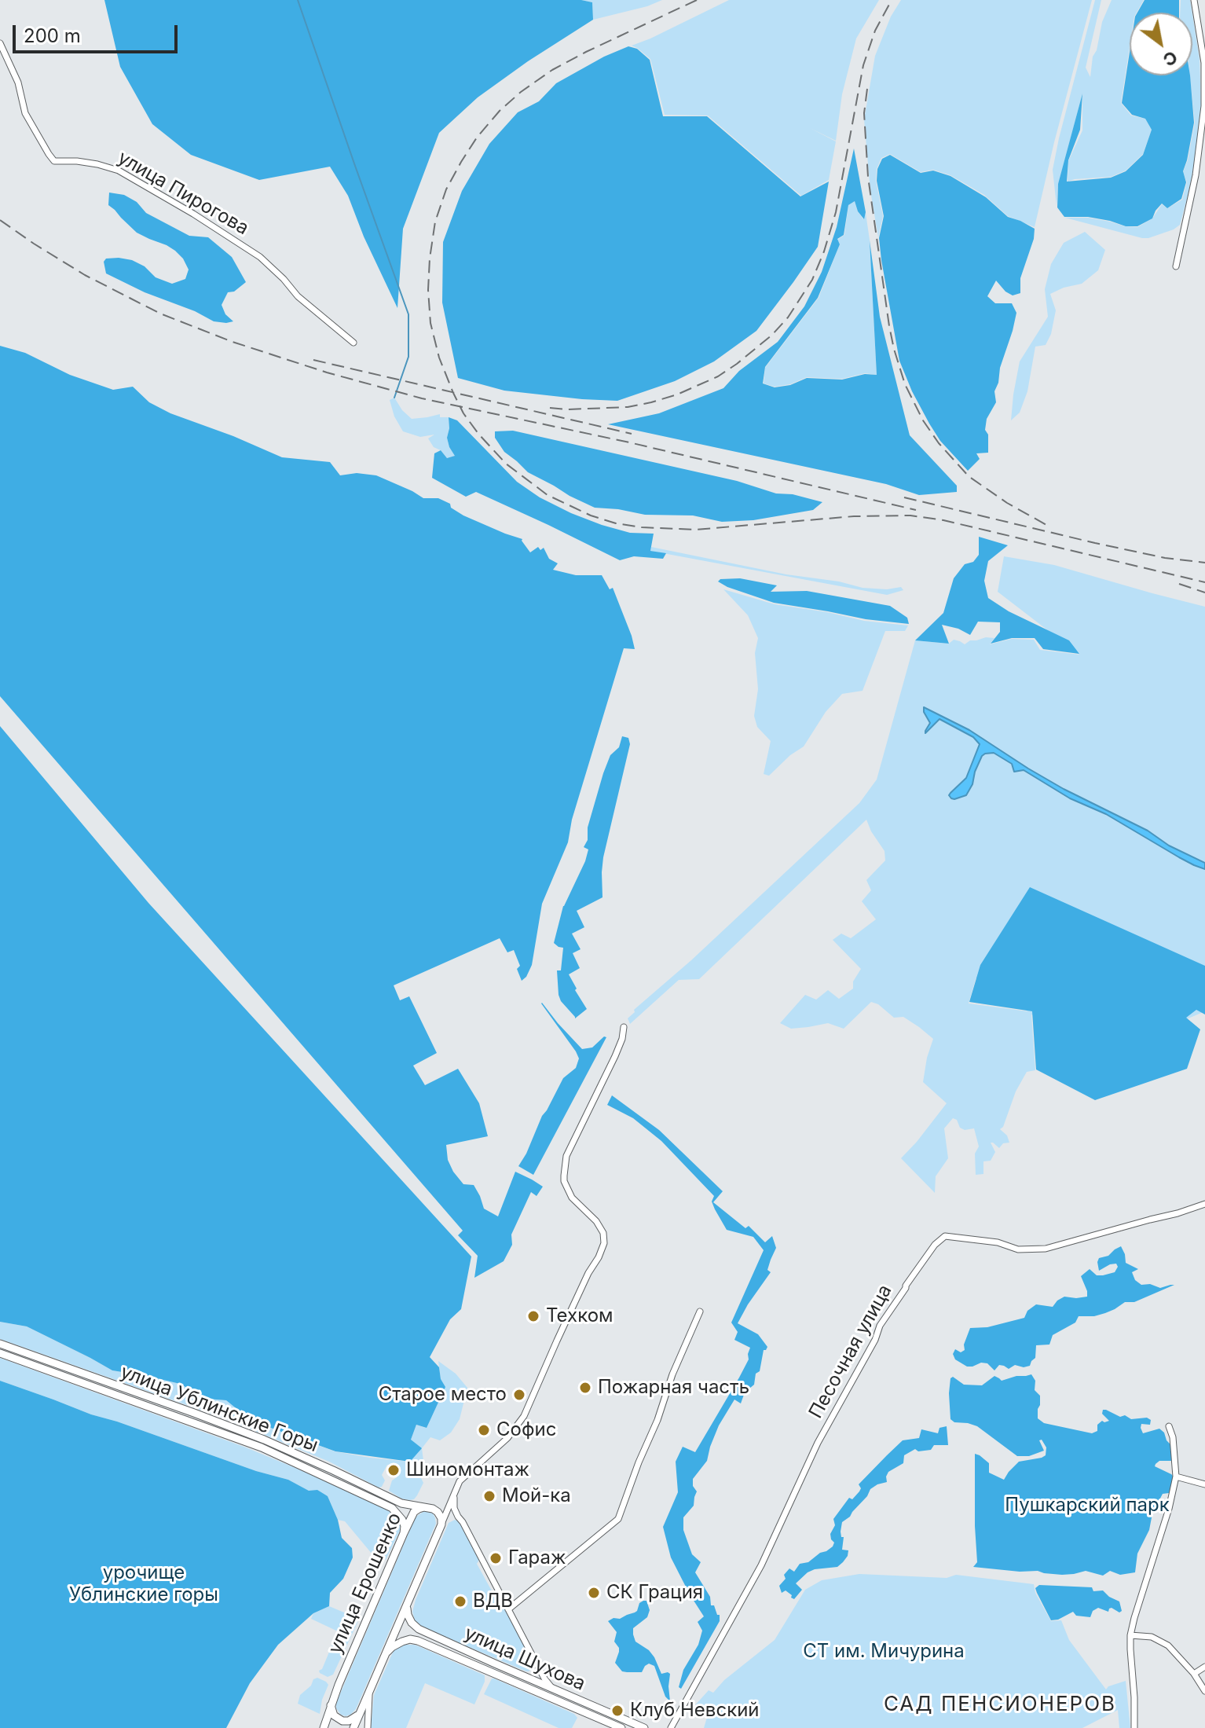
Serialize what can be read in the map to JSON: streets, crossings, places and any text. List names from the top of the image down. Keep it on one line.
{"streets":{"main road":["улица Ублинские Горы","улица Ерошенко","улица Шухова"],"street":["улица Пирогова","Песочная улица"]},"crossings":[["улица Ублинские Горы","улица Ерошенко"]],"districts":["САД ПЕНСИОНЕРОВ"],"parks":["Пушкарский парк","урочище Ублинские горы","СТ им. Мичурина"],"places":["Техком","Пожарная часть","Старое место","Софис","Шиномонтаж","Мой-ка","Гараж","СК Грация","ВДВ","Клуб Невский"],"scale_bar":"200 m","north":"bottom right"}
